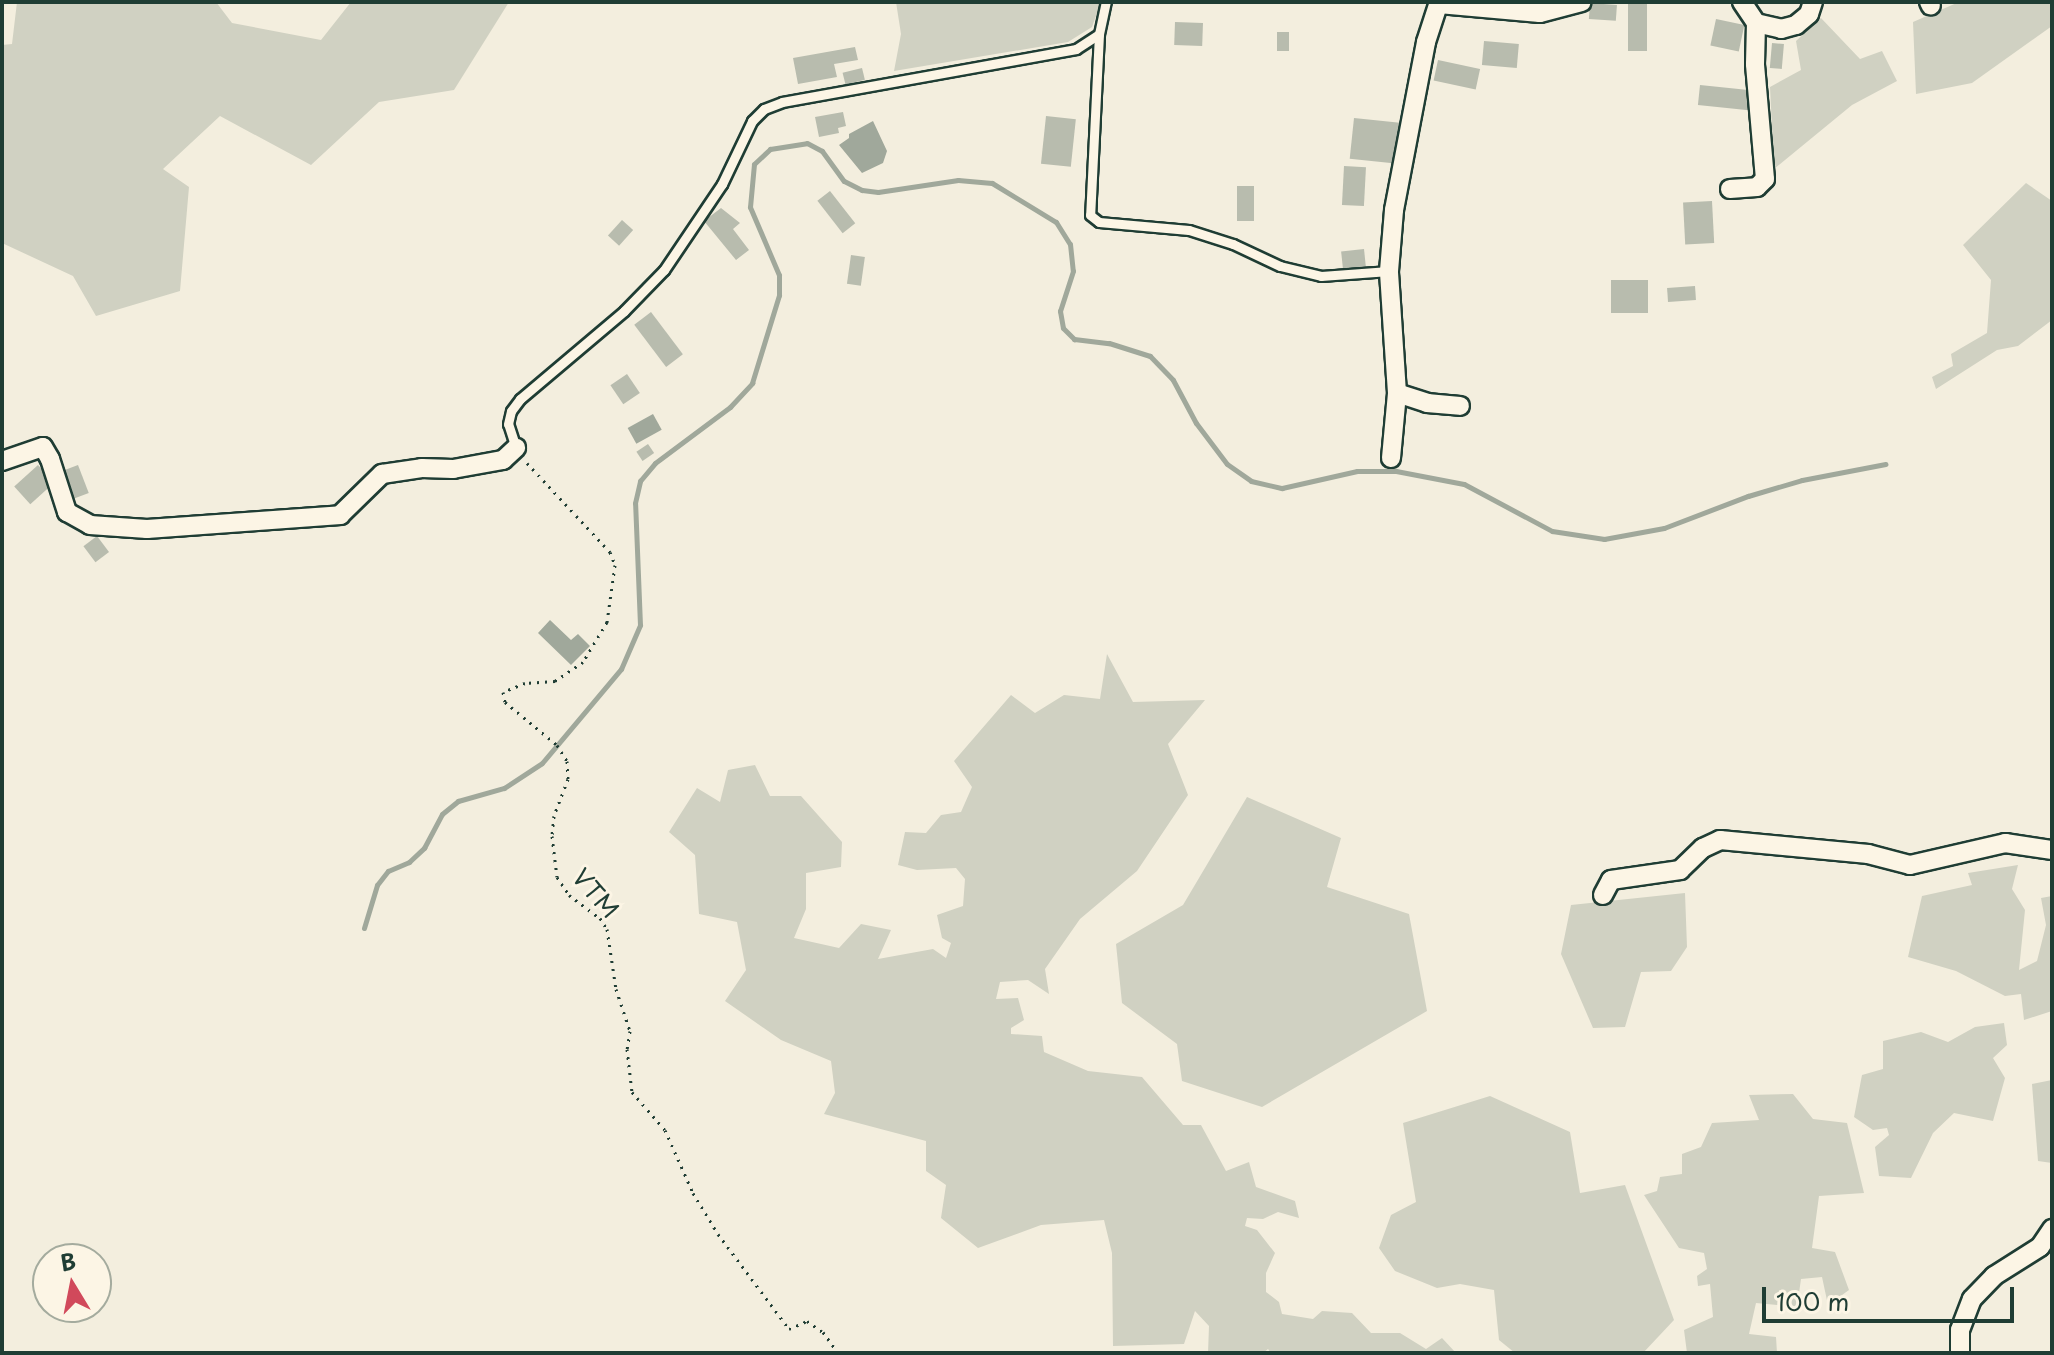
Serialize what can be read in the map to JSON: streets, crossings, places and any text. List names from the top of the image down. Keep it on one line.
{"streets":{"path":["VTM"]},"scale_bar":"100 m","north":"top"}
